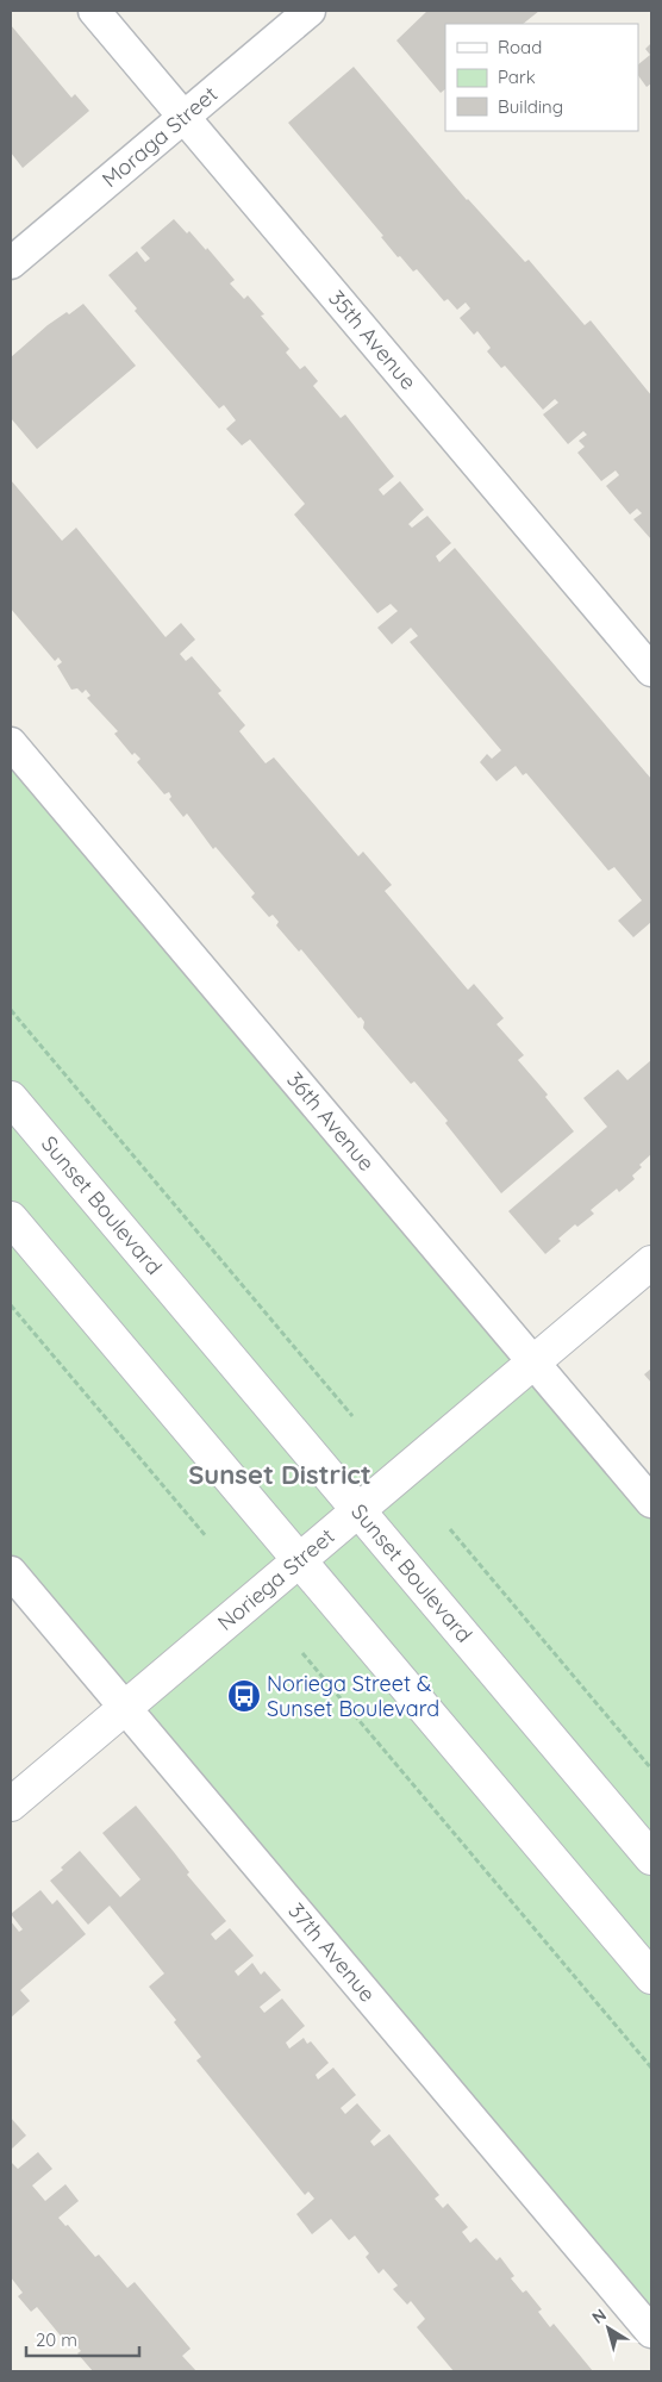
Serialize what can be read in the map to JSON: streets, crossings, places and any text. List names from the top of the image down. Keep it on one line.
{"streets":{"main road":["Sunset Boulevard","Noriega Street"],"street":["Moraga Street","35th Avenue","36th Avenue","37th Avenue"]},"crossings":[["Moraga Street","35th Avenue"],["36th Avenue","Noriega Street"],["Sunset Boulevard","Noriega Street"],["Noriega Street","37th Avenue"]],"districts":["Sunset District"],"places":{"bus stop":["Noriega Street & Sunset Boulevard"]},"legend":["Road","Park","Building"],"scale_bar":"20 m","north":"top left"}
